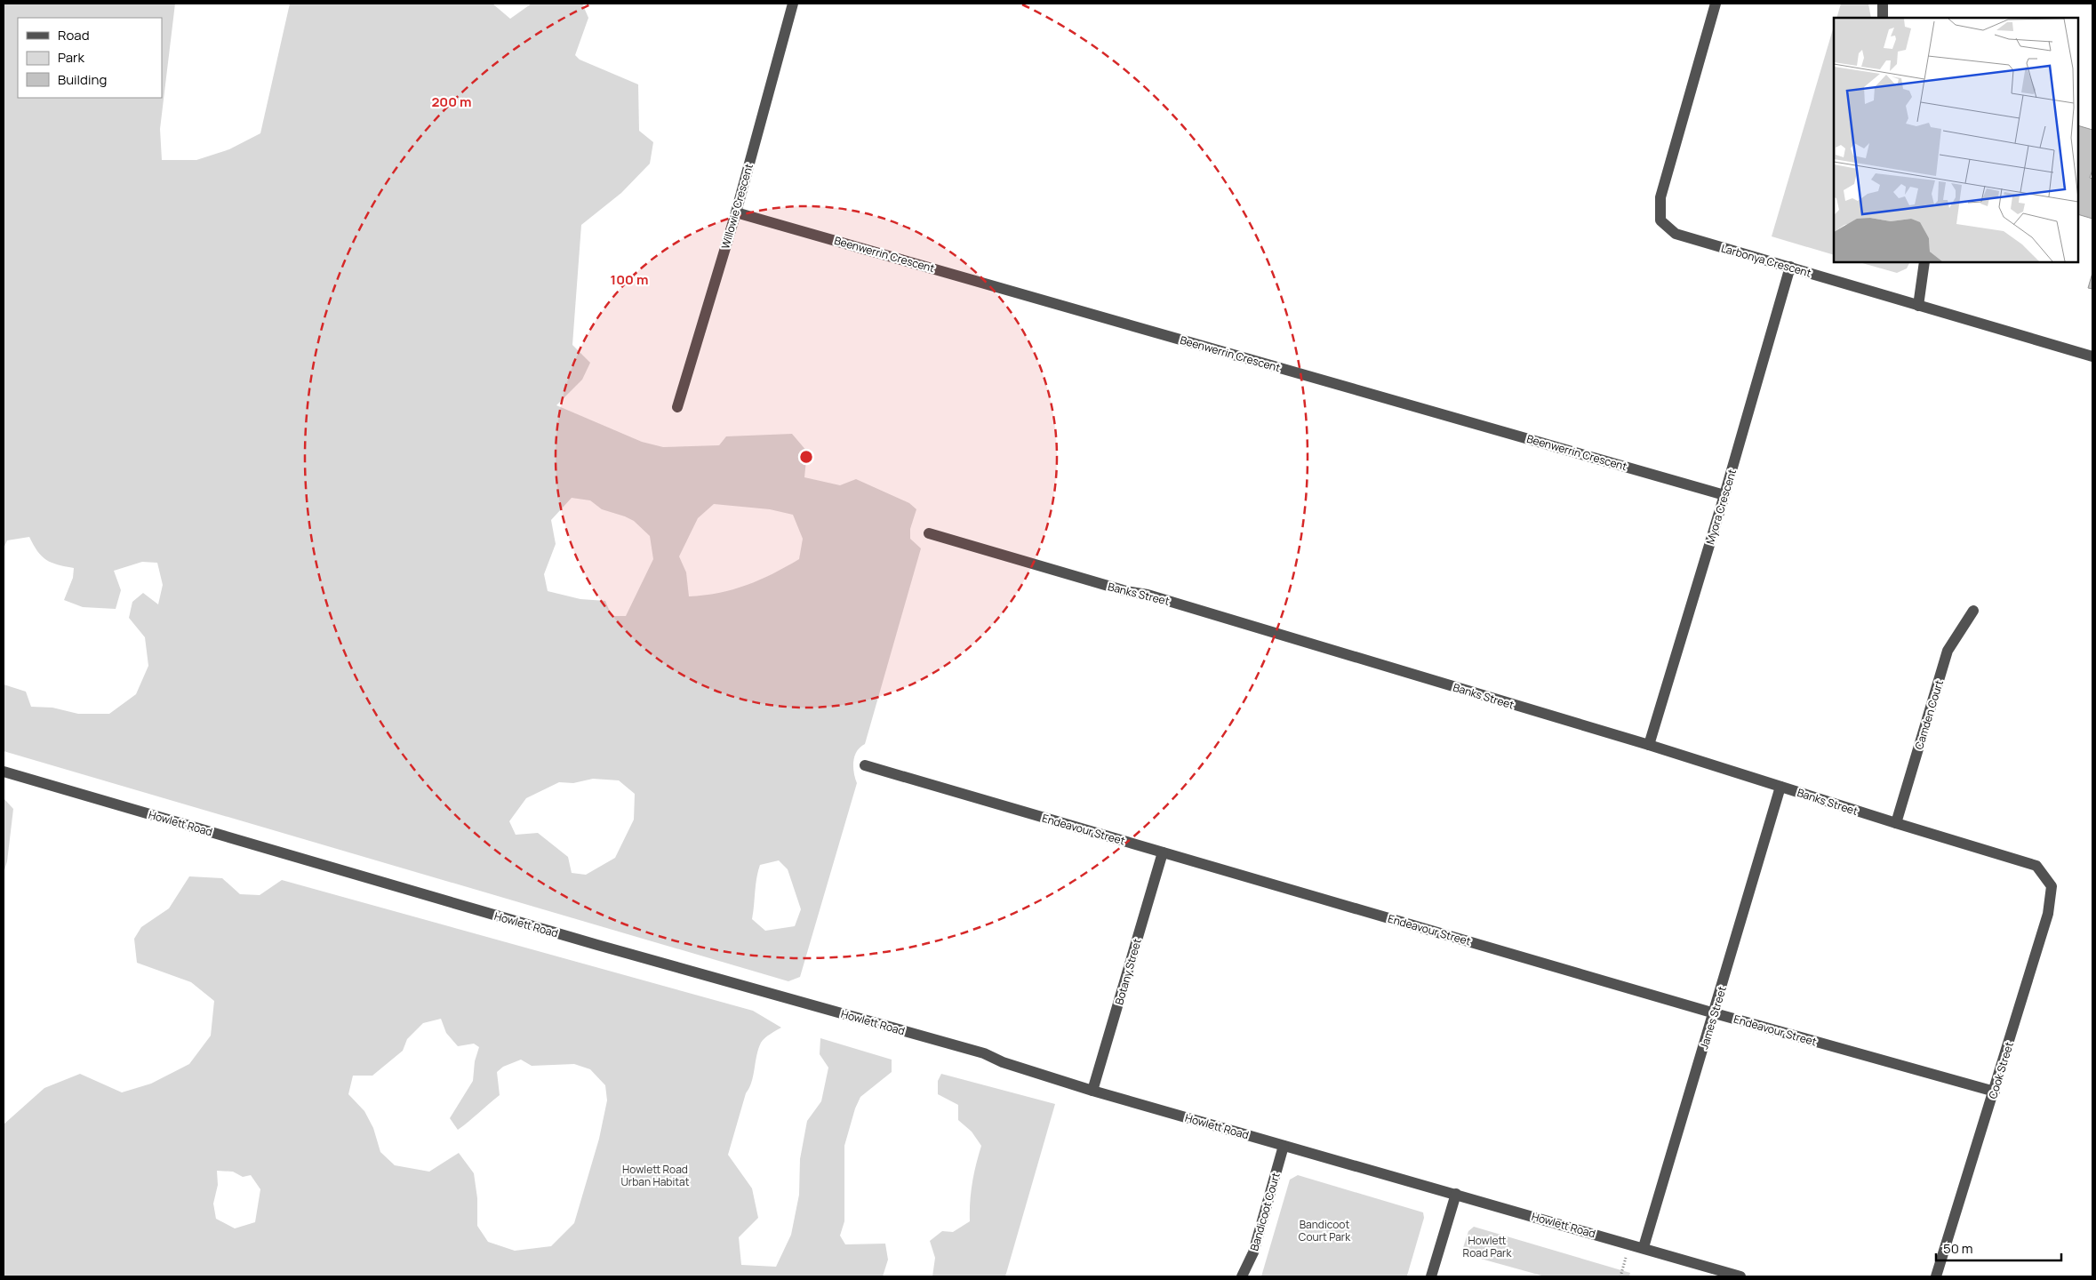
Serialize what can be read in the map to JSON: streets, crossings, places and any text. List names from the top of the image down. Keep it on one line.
{"streets":{"street":["Willowie Crescent","Beenwerrin Crescent","Larbonya Crescent","Myora Crescent","Banks Street","Camden Court","Howlett Road","Endeavour Street","Botany Street","James Street","Cook Street","Bandicoot Court"]},"crossings":[["Willowie Crescent","Beenwerrin Crescent"],["Beenwerrin Crescent","Myora Crescent"],["Larbonya Crescent","Myora Crescent"],["Myora Crescent","Banks Street"],["Banks Street","Camden Court"],["Banks Street","James Street"],["Banks Street","Cook Street"],["Howlett Road","Botany Street"],["Howlett Road","James Street"],["Howlett Road","Bandicoot Court"],["Endeavour Street","Botany Street"],["Endeavour Street","James Street"],["Endeavour Street","Cook Street"]],"parks":["Howlett Road Urban Habitat","Bandicoot Court Park","Howlett Road Park"],"legend":["Road","Park","Building"],"scale_bar":"50 m","rings":["200 m","100 m"]}
